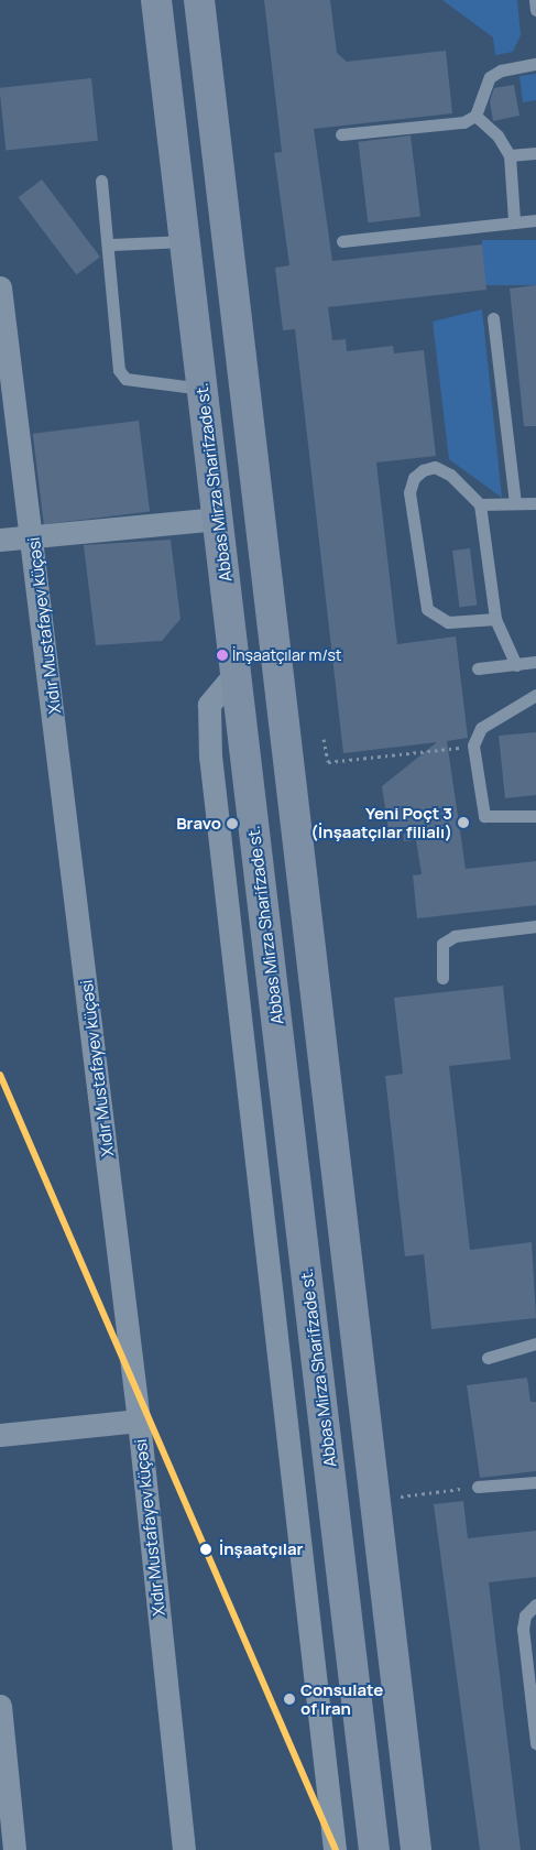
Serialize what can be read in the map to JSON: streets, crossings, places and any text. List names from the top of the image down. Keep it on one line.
{"streets":{"main road":["Abbas Mirza Sharifzade st."],"street":["Xıdır Mustafayev küçəsi"]},"places":["İnşaatçılar m/st","Yeni Poçt 3 (İnşaatçılar filialı)","Bravo","İnşaatçılar","Consulate of Iran"]}
